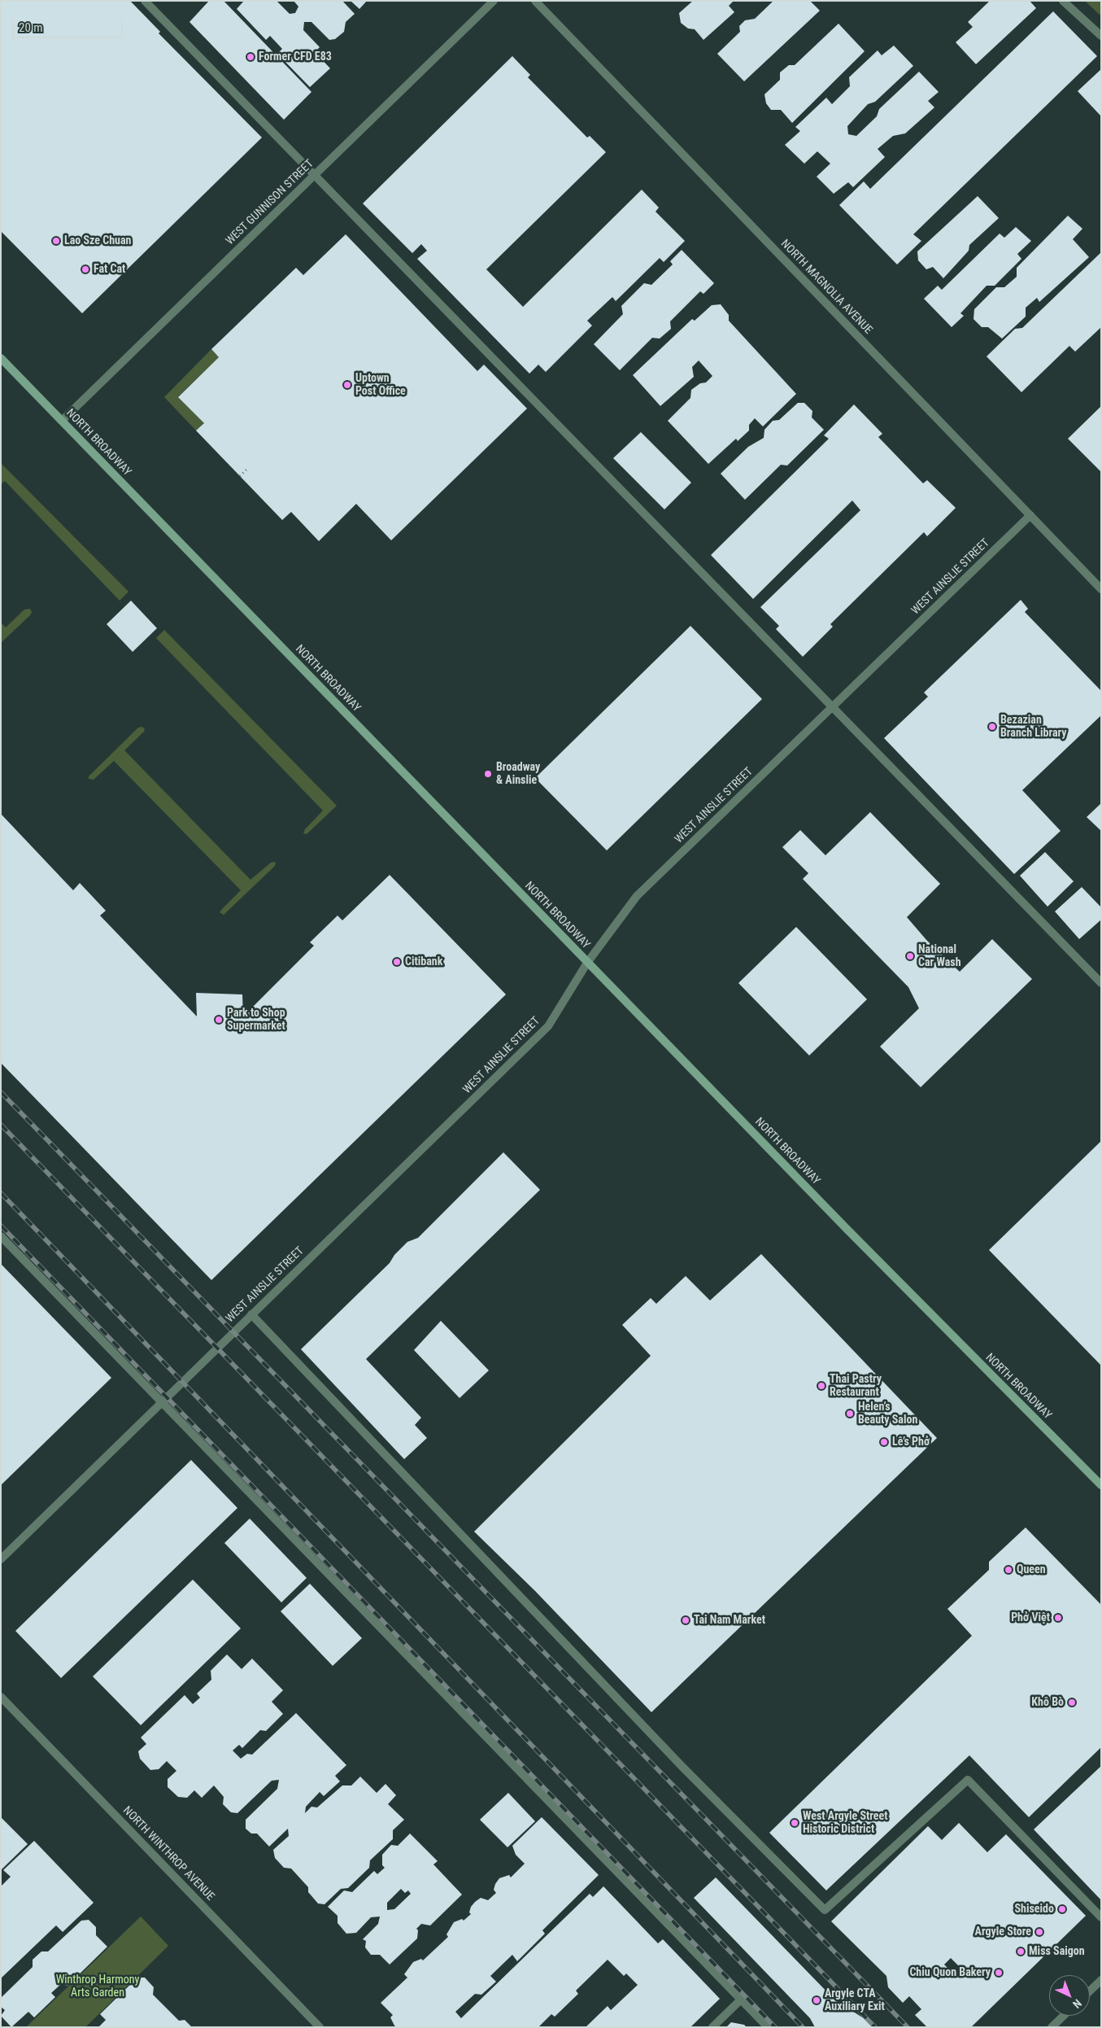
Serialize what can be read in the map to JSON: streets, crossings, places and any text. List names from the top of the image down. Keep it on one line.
{"streets":{"main road":["NORTH BROADWAY"],"street":["WEST GUNNISON STREET","NORTH MAGNOLIA AVENUE","WEST AINSLIE STREET","NORTH WINTHROP AVENUE"]},"crossings":[["WEST GUNNISON STREET","NORTH BROADWAY"],["NORTH MAGNOLIA AVENUE","WEST AINSLIE STREET"],["NORTH BROADWAY","WEST AINSLIE STREET"]],"parks":["Winthrop Harmony Arts Garden"],"places":["Former CFD E83","Lao Sze Chuan","Fat Cat","Uptown Post Office","Bezazian Branch Library","Broadway & Ainslie","National Car Wash","Citibank","Park to Shop Supermarket","Thai Pastry Restaurant","Helen’s Beauty Salon","Lê’s Phở","Queen","Phở Việt","Tai Nam Market","Khô Bò","West Argyle Street Historic District","Shiseido","Argyle Store","Miss Saigon","Chiu Quon Bakery","Argyle CTA Auxiliary Exit"],"scale_bar":"20 m","north":"bottom right"}
